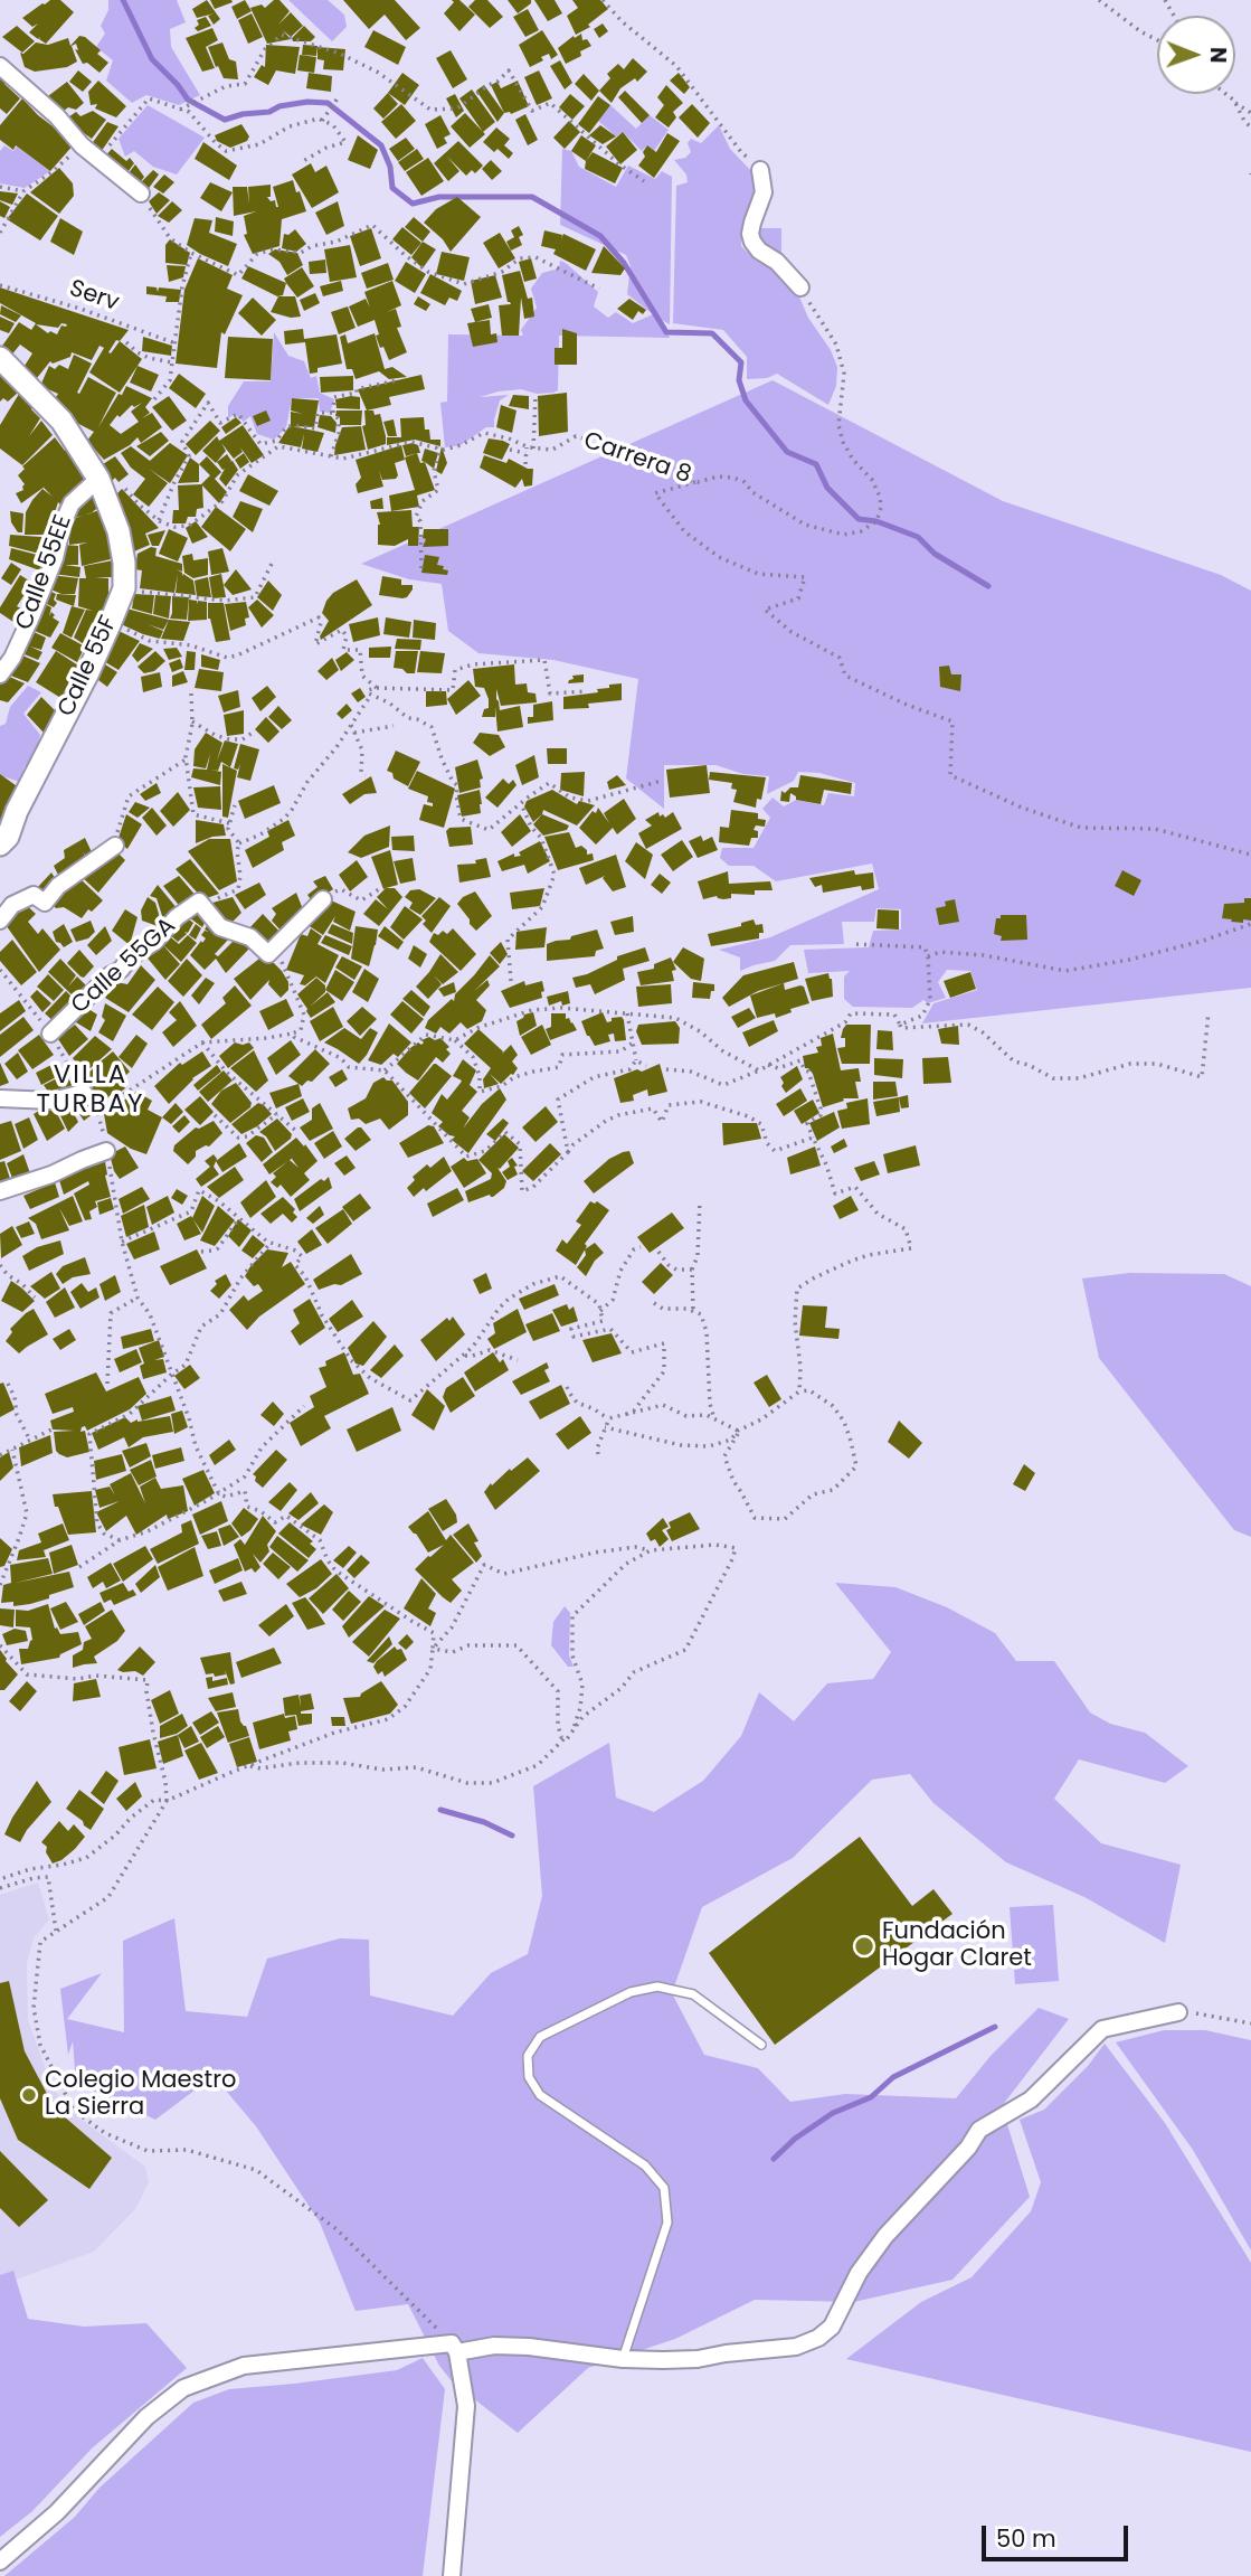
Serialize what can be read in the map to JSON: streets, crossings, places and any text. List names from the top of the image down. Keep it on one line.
{"streets":{"street":["Calle 55EE","Calle 55F","Calle 55GA"],"path":["Serv","Carrera 8"]},"crossings":[["Calle 55EE","Calle 55F"]],"districts":["VILLA TURBAY"],"places":["Fundación Hogar Claret","Colegio Maestro La Sierra"],"scale_bar":"50 m","north":"right"}
